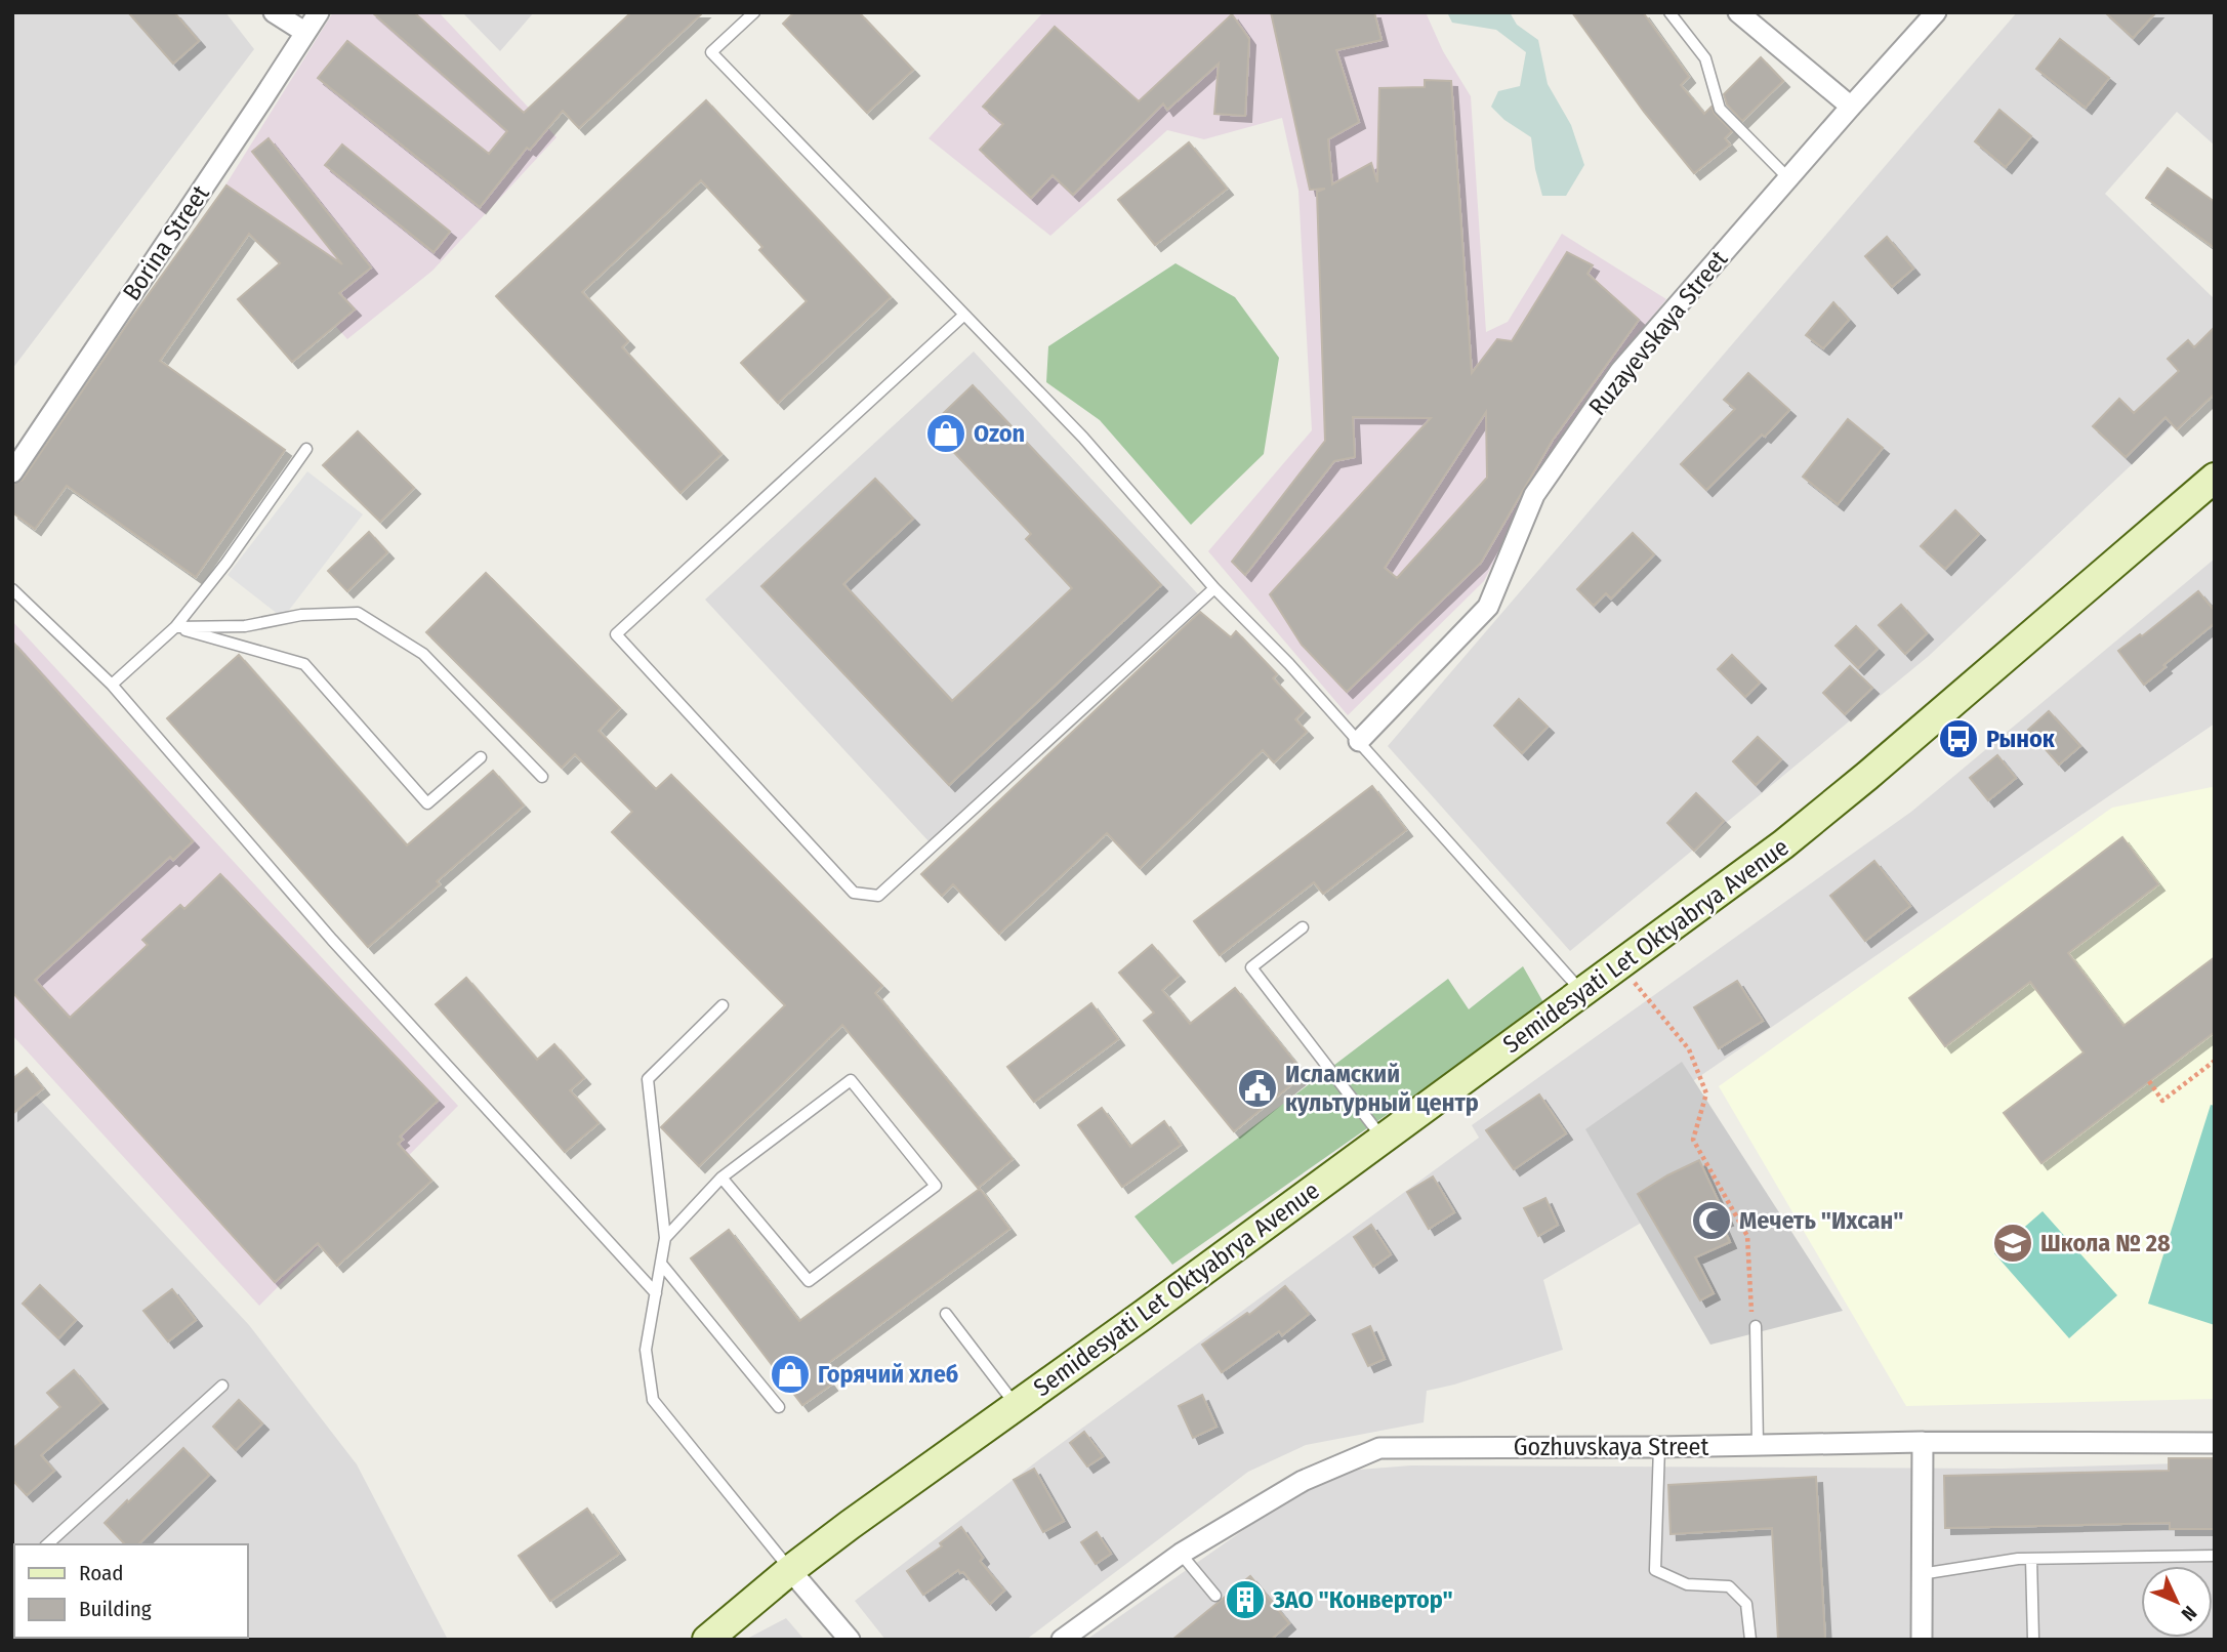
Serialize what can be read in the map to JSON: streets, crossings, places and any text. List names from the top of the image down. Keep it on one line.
{"streets":{"main road":["Semidesyati Let Oktyabrya Avenue"],"street":["Borina Street","Ruzayevskaya Street","Gozhuvskaya Street"]},"places":{"shop":["Ozon","Горячий хлеб"],"bus stop":["Рынок"],"public building":["Исламский культурный центр"],"mosque":["Мечеть \"Ихсан\""],"school or university":["Школа № 28"],"building":["ЗАО \"Конвертор\""]},"legend":["Road","Building"],"north":"bottom right"}
